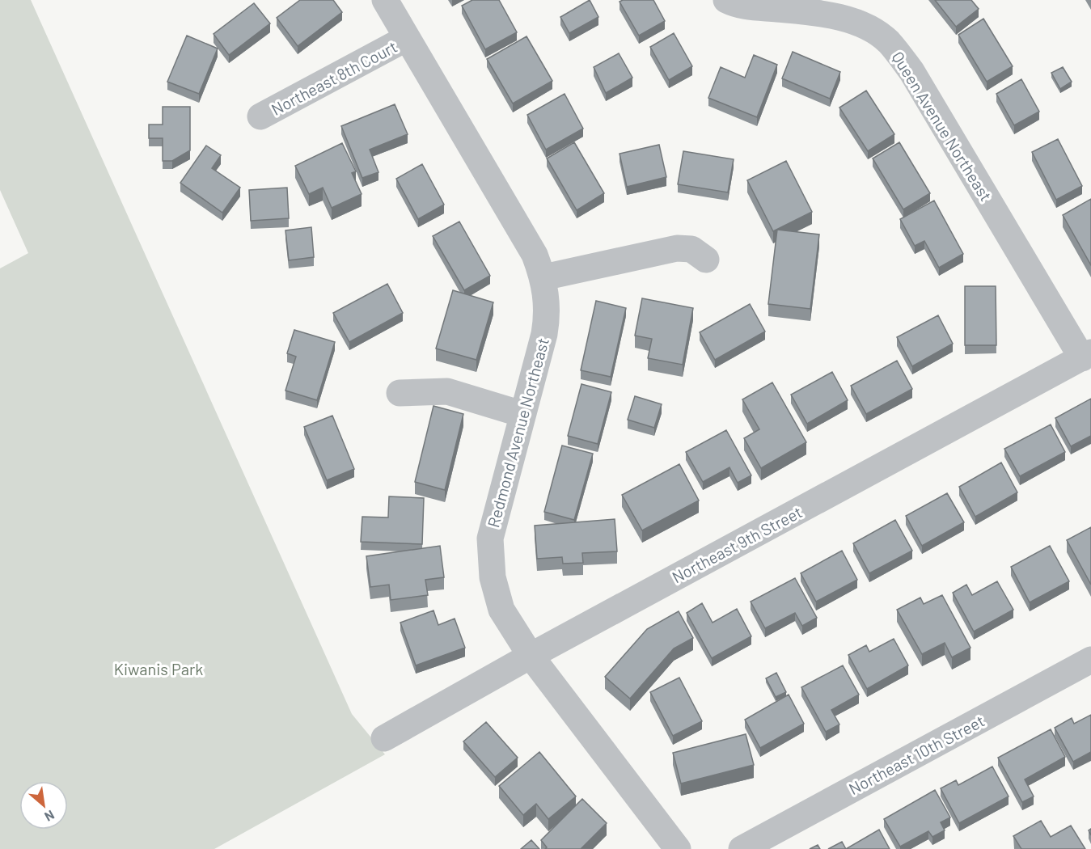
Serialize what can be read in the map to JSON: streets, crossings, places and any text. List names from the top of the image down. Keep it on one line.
{"streets":{"street":["Northeast 8th Court","Queen Avenue Northeast","Redmond Avenue Northeast","Northeast 9th Street","Northeast 10th Street"]},"crossings":[["Northeast 8th Court","Redmond Avenue Northeast"],["Queen Avenue Northeast","Northeast 9th Street"],["Redmond Avenue Northeast","Northeast 9th Street"]],"parks":["Kiwanis Park"],"north":"bottom right"}
